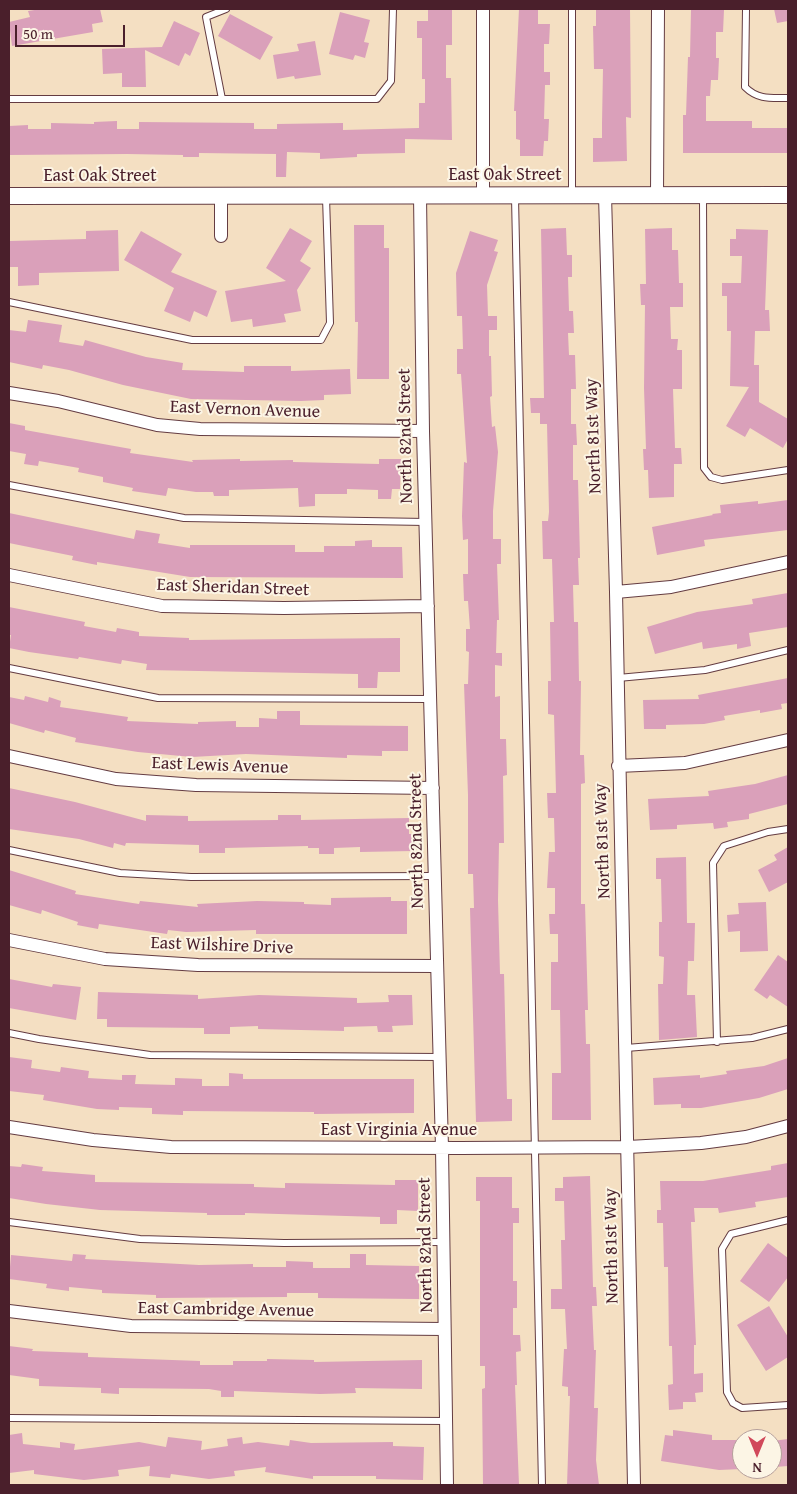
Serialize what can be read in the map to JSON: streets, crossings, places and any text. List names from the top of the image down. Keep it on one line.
{"streets":{"street":["East Oak Street","East Vernon Avenue","North 82nd Street","North 81st Way","East Sheridan Street","East Lewis Avenue","East Wilshire Drive","East Virginia Avenue","East Cambridge Avenue"]},"crossings":[["East Oak Street","North 82nd Street"],["East Oak Street","North 81st Way"],["East Vernon Avenue","North 82nd Street"],["North 82nd Street","East Sheridan Street"],["North 82nd Street","East Lewis Avenue"],["North 82nd Street","East Wilshire Drive"],["North 82nd Street","East Virginia Avenue"],["North 82nd Street","East Cambridge Avenue"],["North 81st Way","East Virginia Avenue"]],"scale_bar":"50 m","north":"bottom"}
